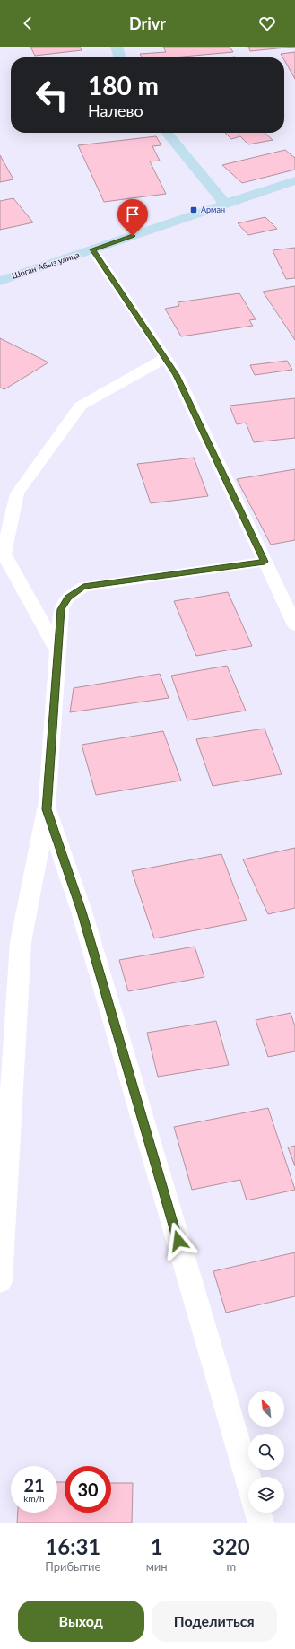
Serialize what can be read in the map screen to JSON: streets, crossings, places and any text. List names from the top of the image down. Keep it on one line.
{"streets":{"street":["Шоган Абыз улица"]},"places":{"transit":["Арман"]},"north":"top left","page":{"header":"Drivr","turn":["180 m","Налево"],"speed":"21 km/h","limit":"30","eta":["16:31","Прибытие","1","мин","320","m"],"buttons":["Выход","Поделиться"]}}
